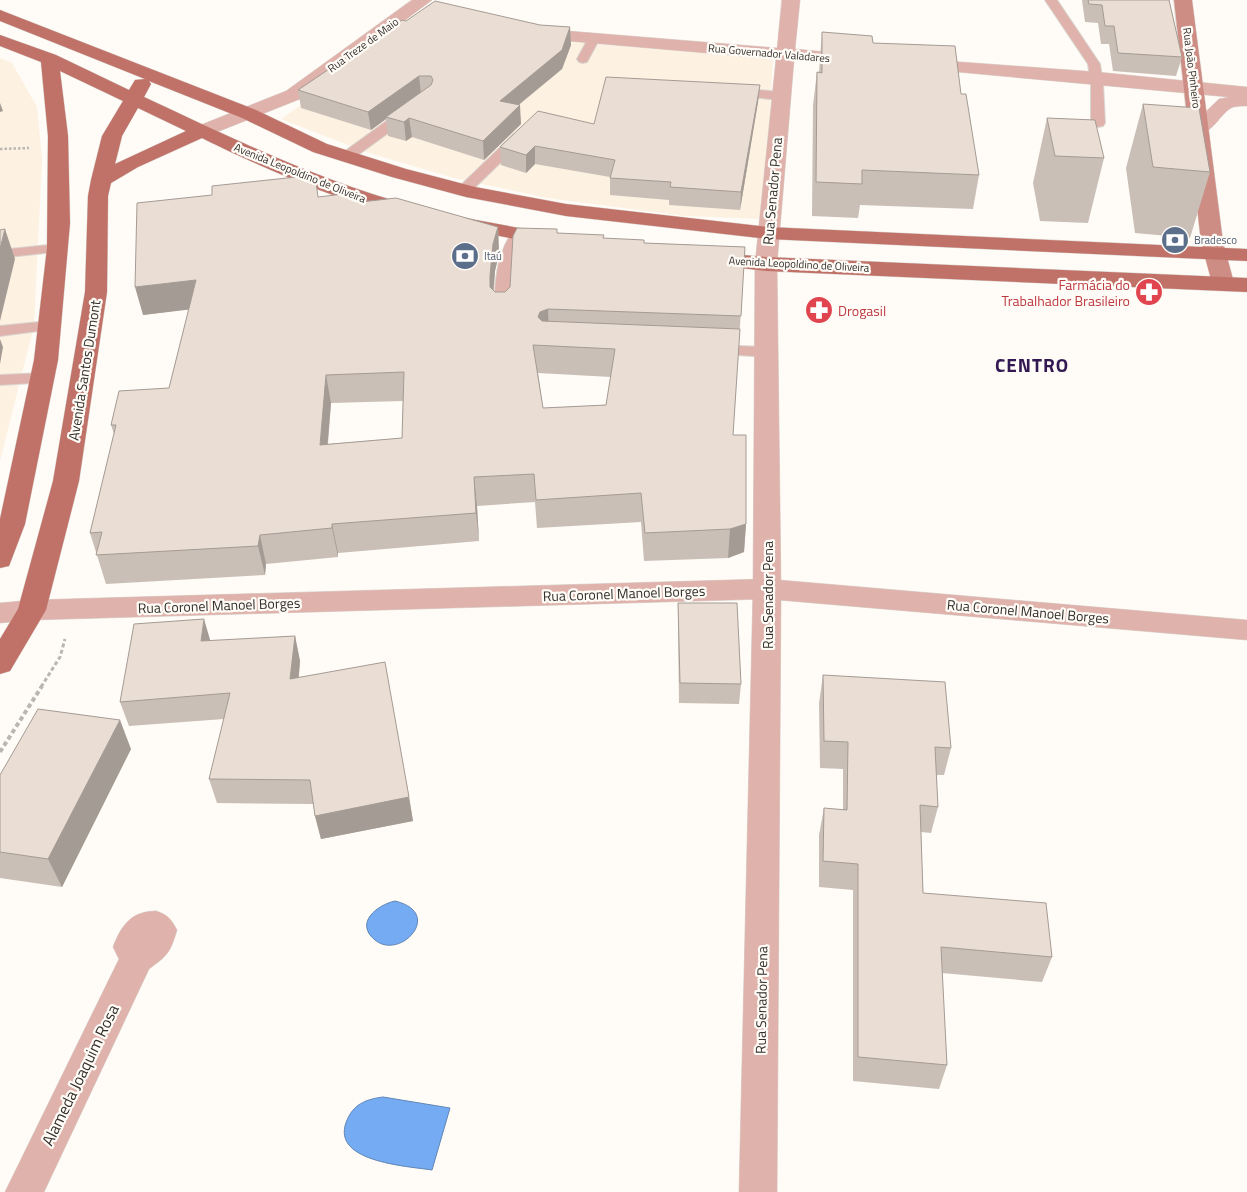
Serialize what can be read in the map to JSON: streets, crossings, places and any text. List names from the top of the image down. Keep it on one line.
{"streets":{"main road":["Rua João Pinheiro","Avenida Leopoldino de Oliveira","Avenida Santos Dumont"],"street":["Rua Treze de Maio","Rua Governador Valadares","Rua Senador Pena","Rua Coronel Manoel Borges","Alameda Joaquim Rosa"]},"crossings":[["Rua Treze de Maio","Avenida Leopoldino de Oliveira"],["Rua Governador Valadares","Rua Senador Pena"],["Rua João Pinheiro","Avenida Leopoldino de Oliveira"],["Avenida Leopoldino de Oliveira","Rua Senador Pena"],["Avenida Leopoldino de Oliveira","Avenida Santos Dumont"],["Rua Senador Pena","Rua Coronel Manoel Borges"],["Avenida Santos Dumont","Rua Coronel Manoel Borges"]],"districts":["CENTRO"],"places":{"bank":["Bradesco","Itaú"],"pharmacy":["Farmácia do Trabalhador Brasileiro","Drogasil"]}}
